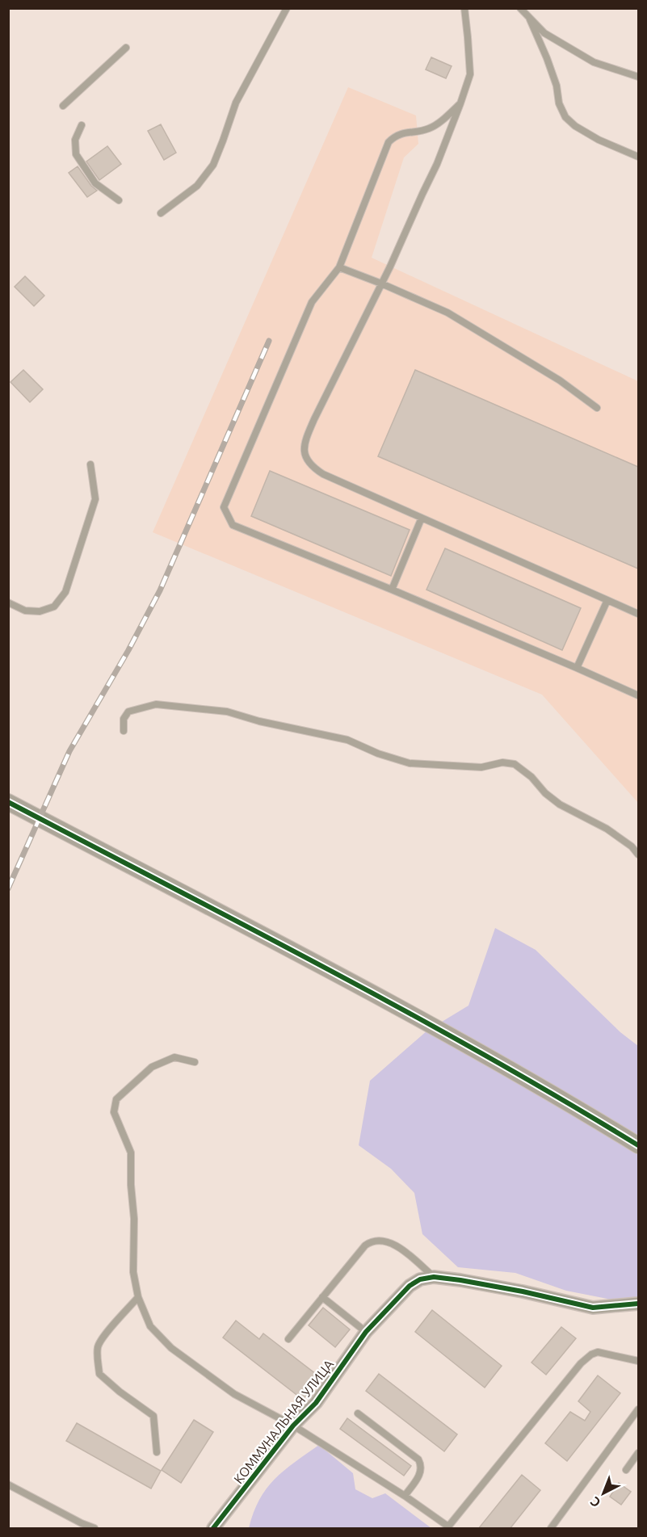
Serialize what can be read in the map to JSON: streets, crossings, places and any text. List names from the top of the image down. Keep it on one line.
{"streets":{"street":["КОММУНАЛЬНАЯ УЛИЦА"]},"north":"bottom left"}
